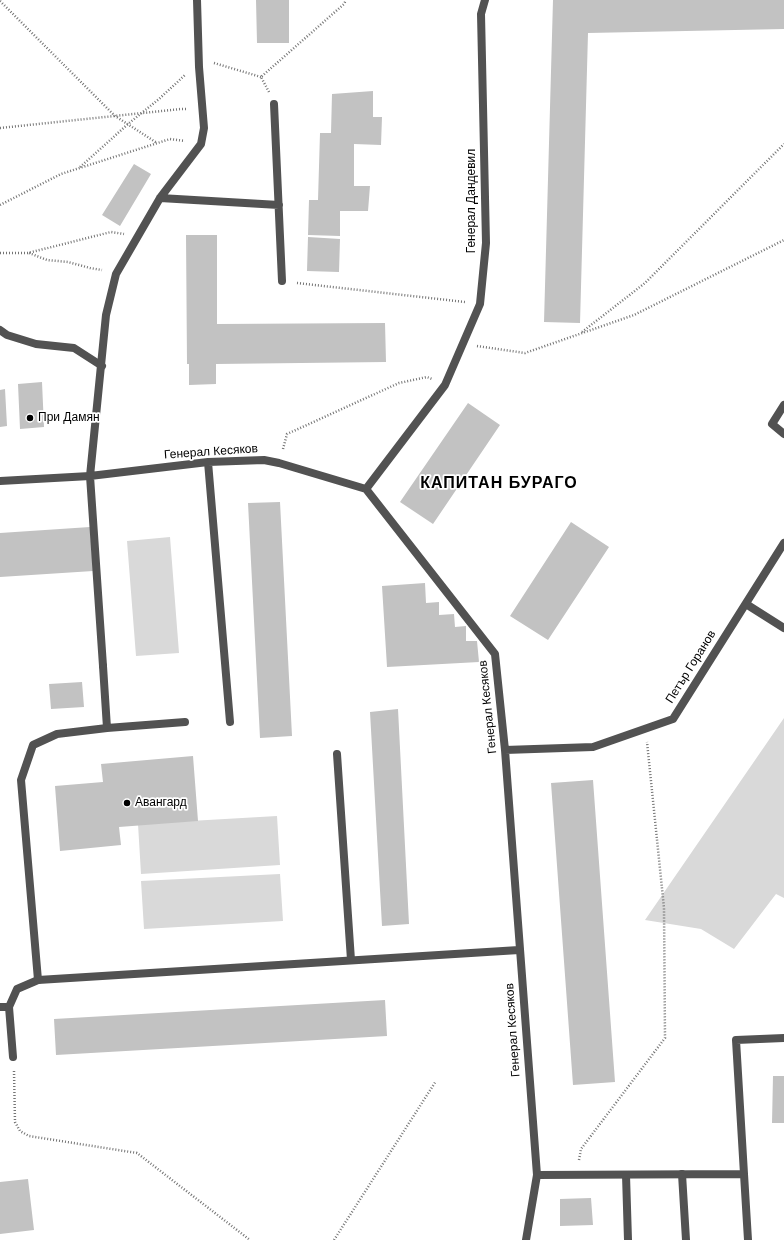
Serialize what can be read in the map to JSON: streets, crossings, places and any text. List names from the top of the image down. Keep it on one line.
{"streets":{"street":["Генерал Дандевил","Генерал Кесяков","Петър Горанов"]},"crossings":[["Генерал Дандевил","Генерал Кесяков"],["Генерал Кесяков","Петър Горанов"]],"districts":["КАПИТАН БУРАГО"],"places":["При Дамян","Авангард"]}
